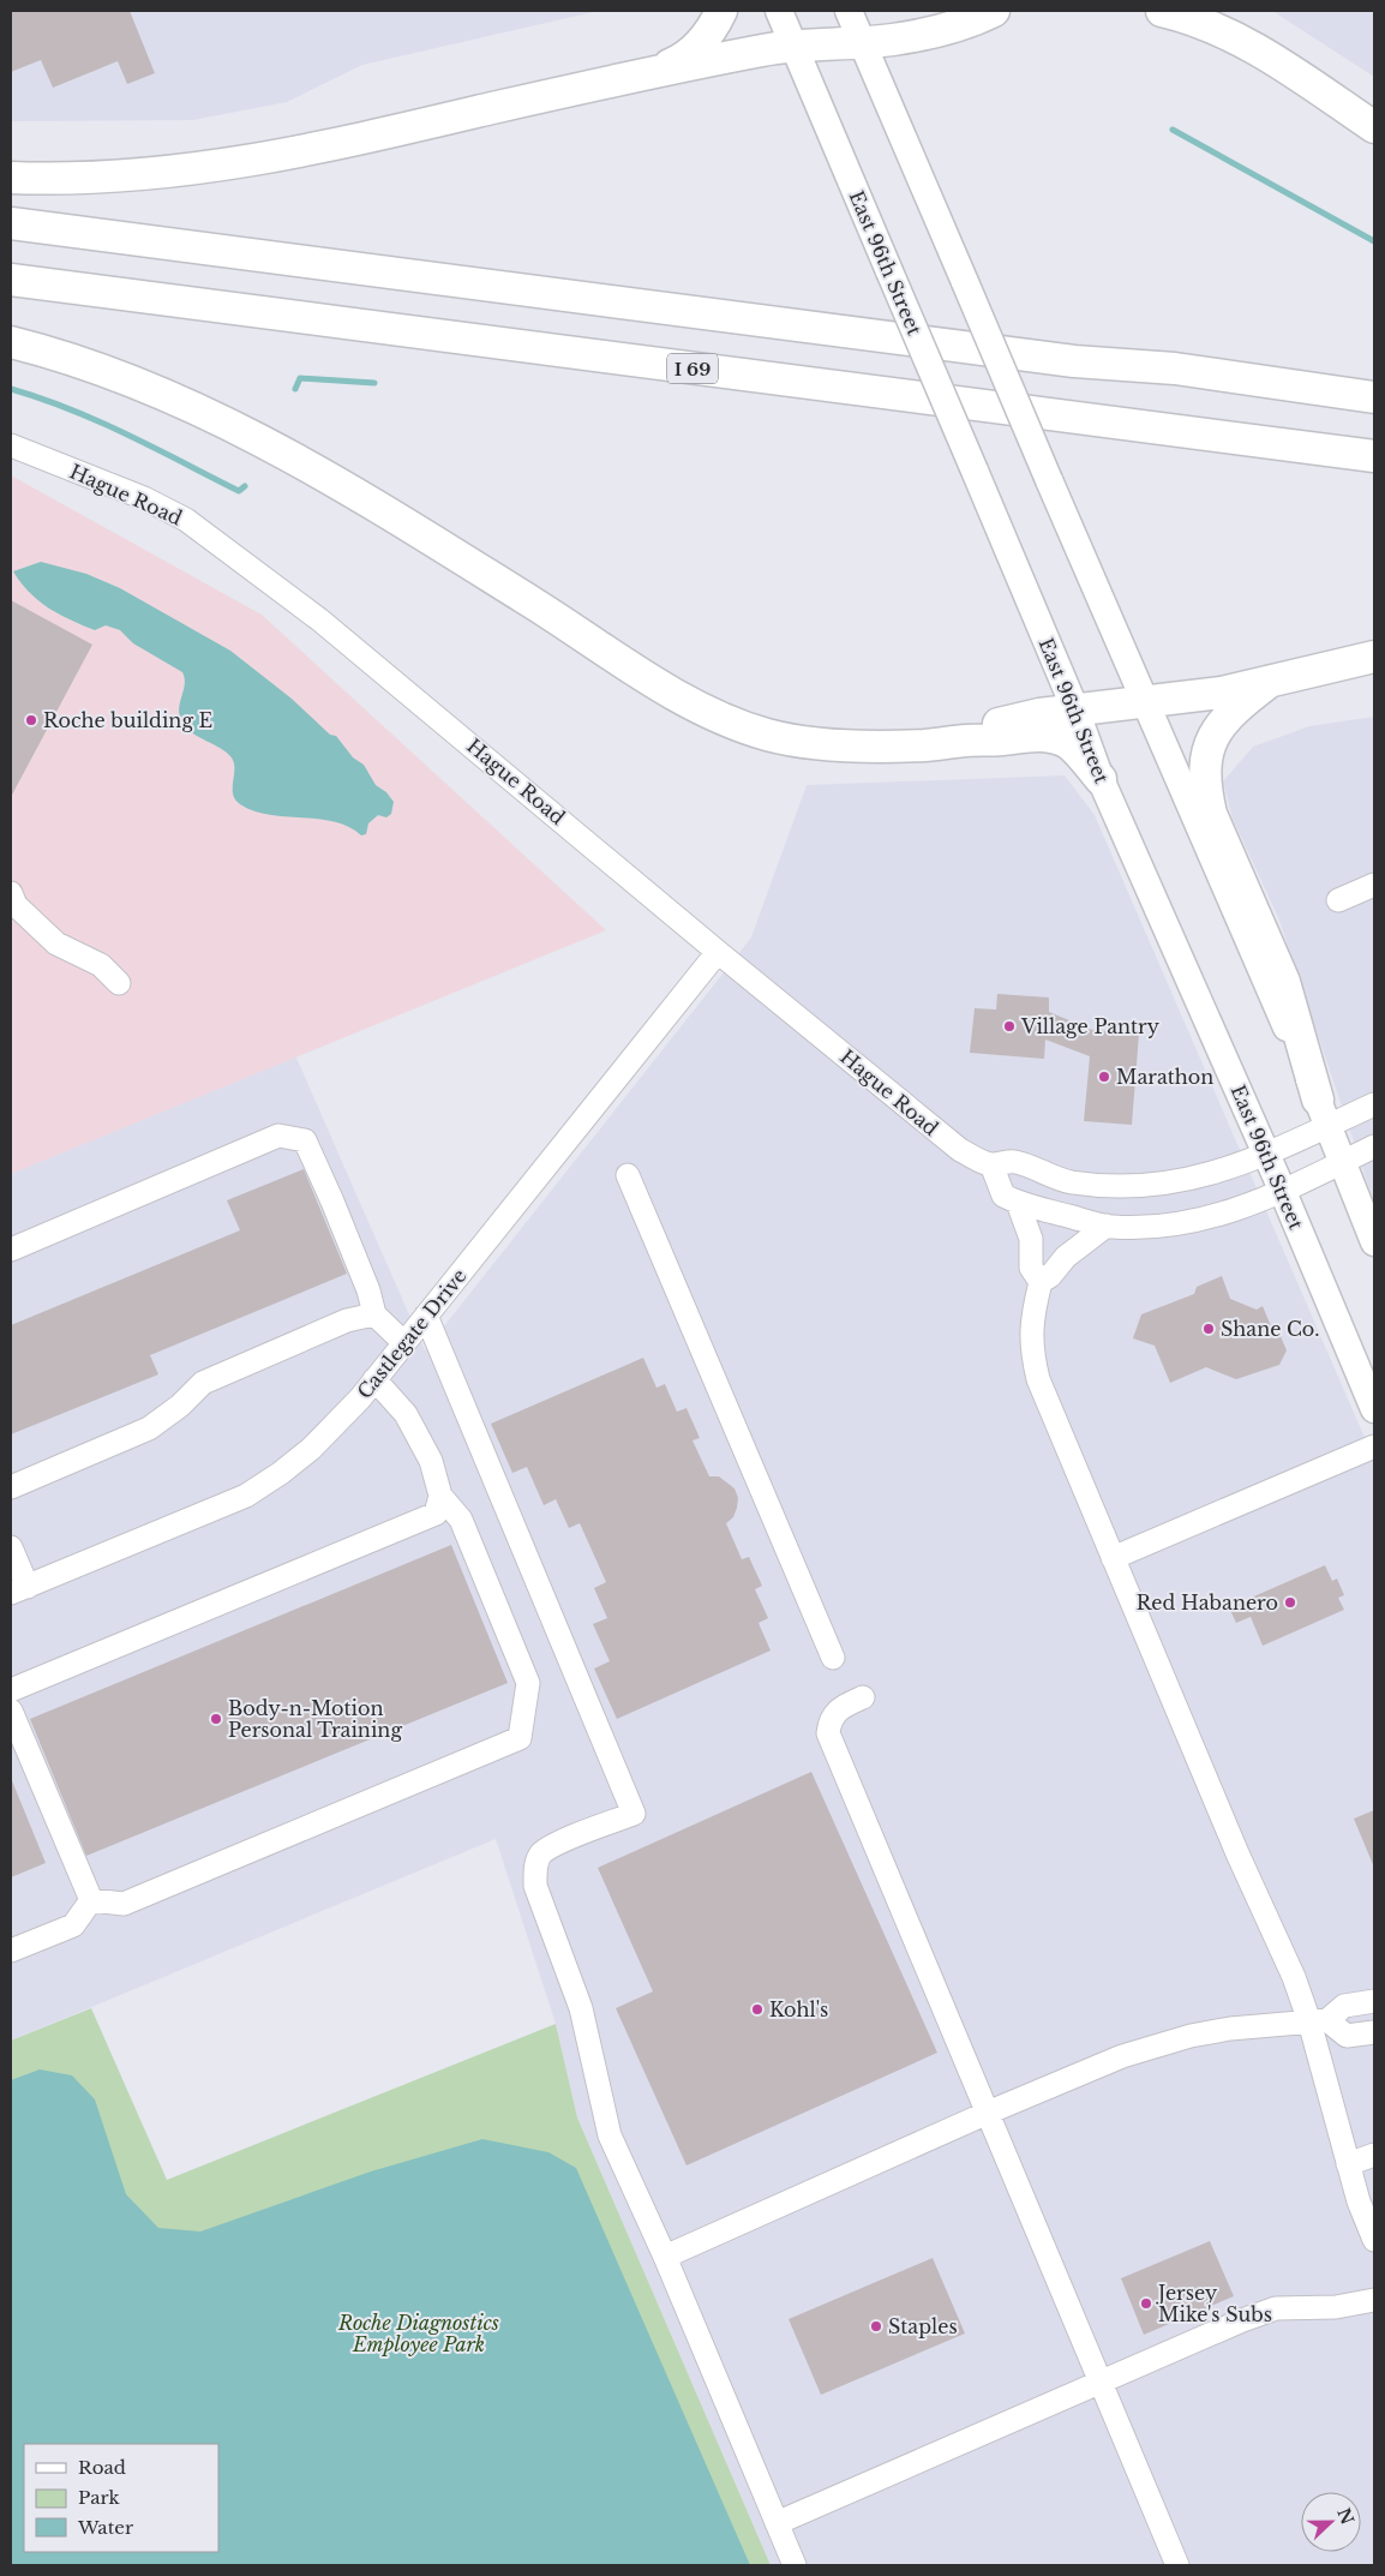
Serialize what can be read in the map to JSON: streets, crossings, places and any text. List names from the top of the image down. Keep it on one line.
{"streets":{"highway":["I 69"],"main road":["East 96th Street"],"street":["Hague Road","Castlegate Drive"]},"crossings":[["East 96th Street","Hague Road"],["Hague Road","Castlegate Drive"]],"parks":["Roche Diagnostics Employee Park"],"places":["Roche building E","Village Pantry","Marathon","Shane Co.","Red Habanero","Body-n-Motion Personal Training","Kohl's","Jersey Mike's Subs","Staples"],"legend":["Road","Park","Water"],"north":"right"}
